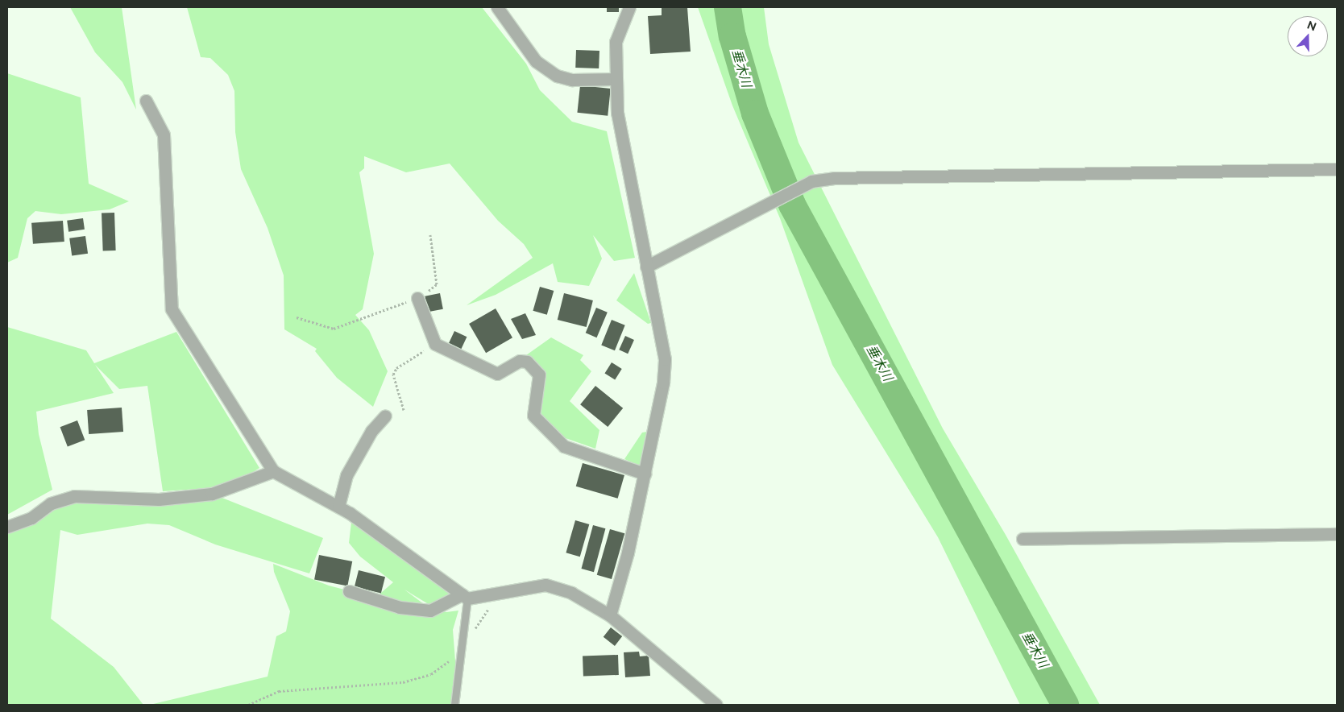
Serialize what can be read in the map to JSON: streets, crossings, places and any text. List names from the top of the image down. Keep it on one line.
{"water":["垂木川"],"north":"top"}
